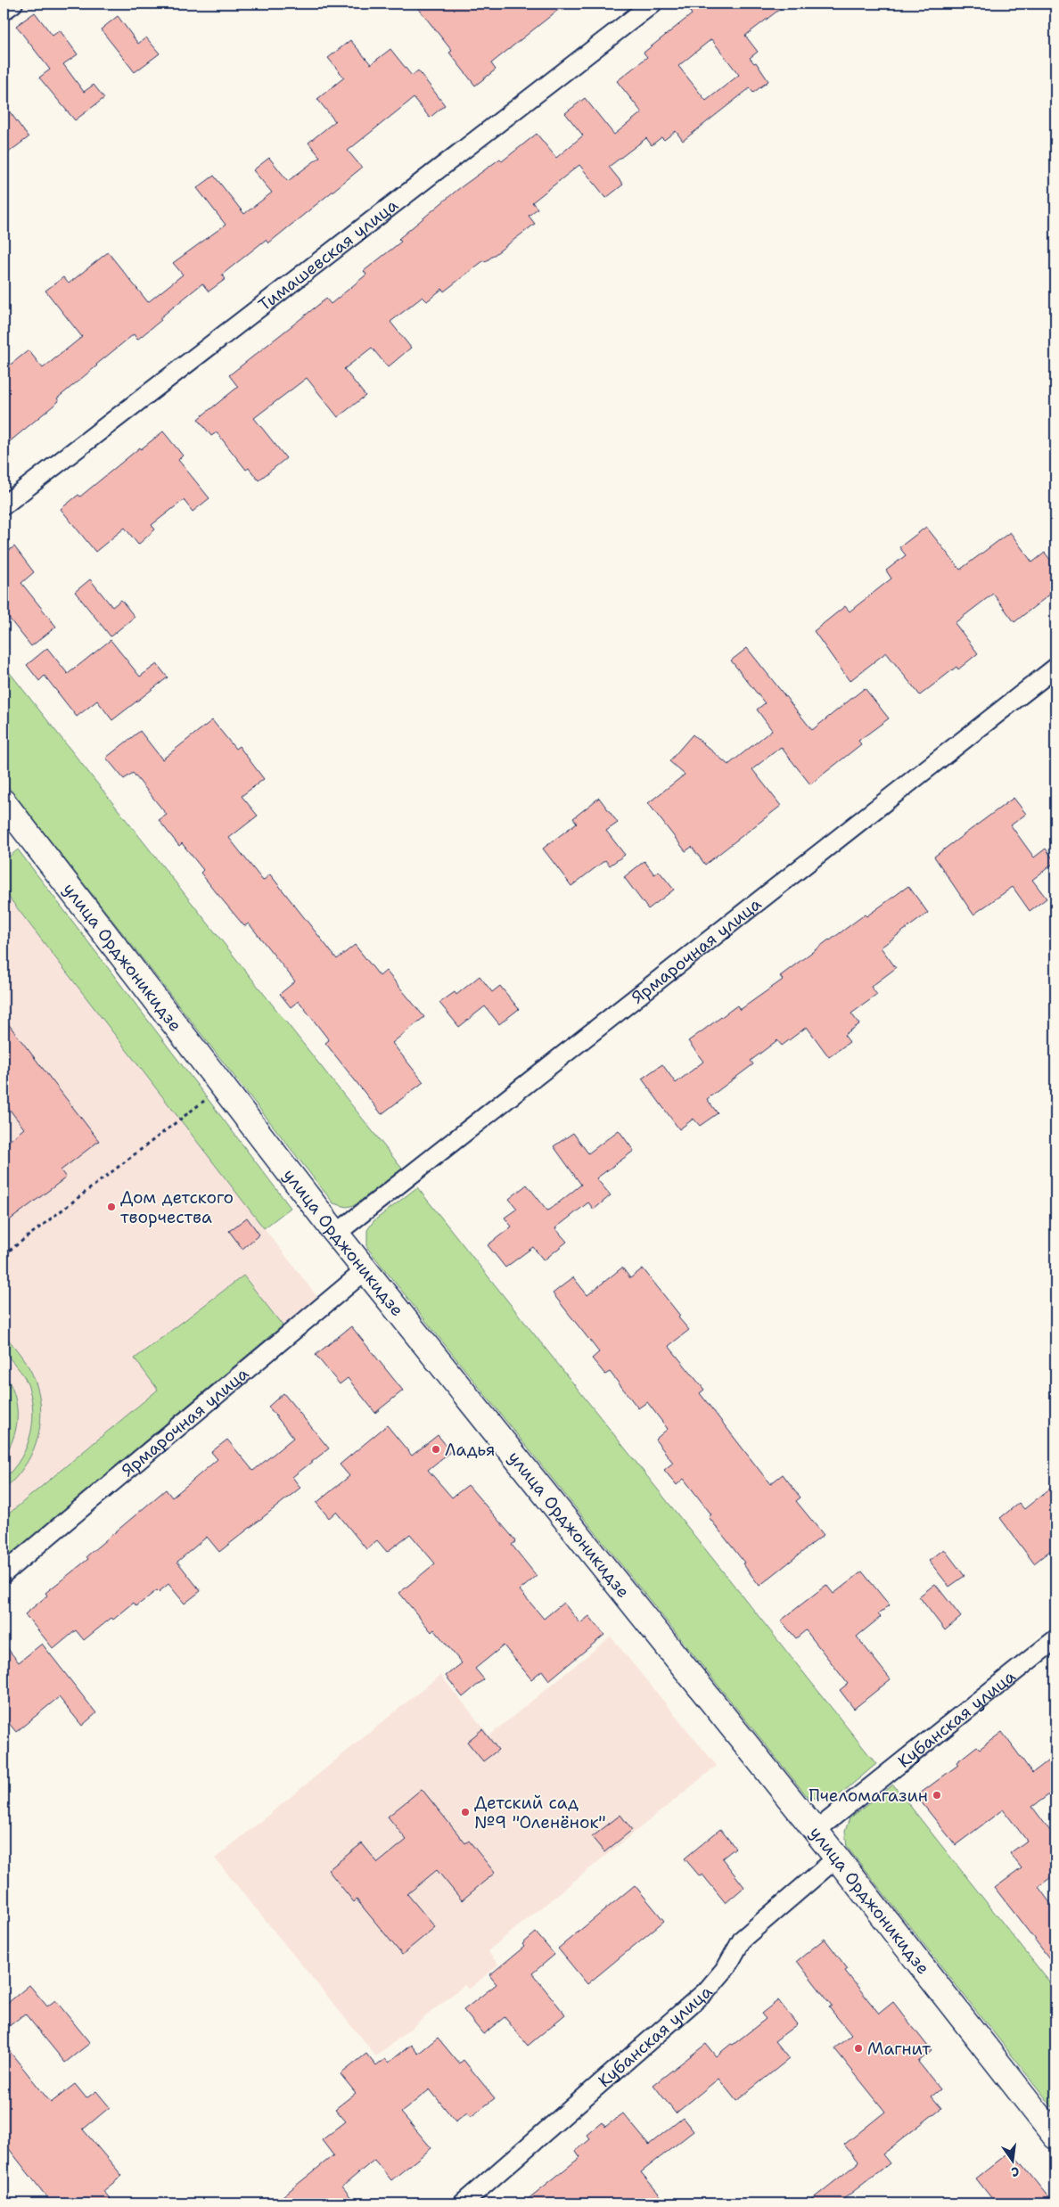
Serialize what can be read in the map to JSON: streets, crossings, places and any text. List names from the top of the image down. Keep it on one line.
{"streets":{"main road":["улица Орджоникидзе"],"street":["Тимашевская улица","Ярмарочная улица","Кубанская улица"]},"crossings":[["Ярмарочная улица","улица Орджоникидзе"],["улица Орджоникидзе","Кубанская улица"]],"places":["Дом детского творчества","Ладья","Пчеломагазин","Детский сад №9 \"Оленёнок\"","Магнит"],"north":"bottom"}
